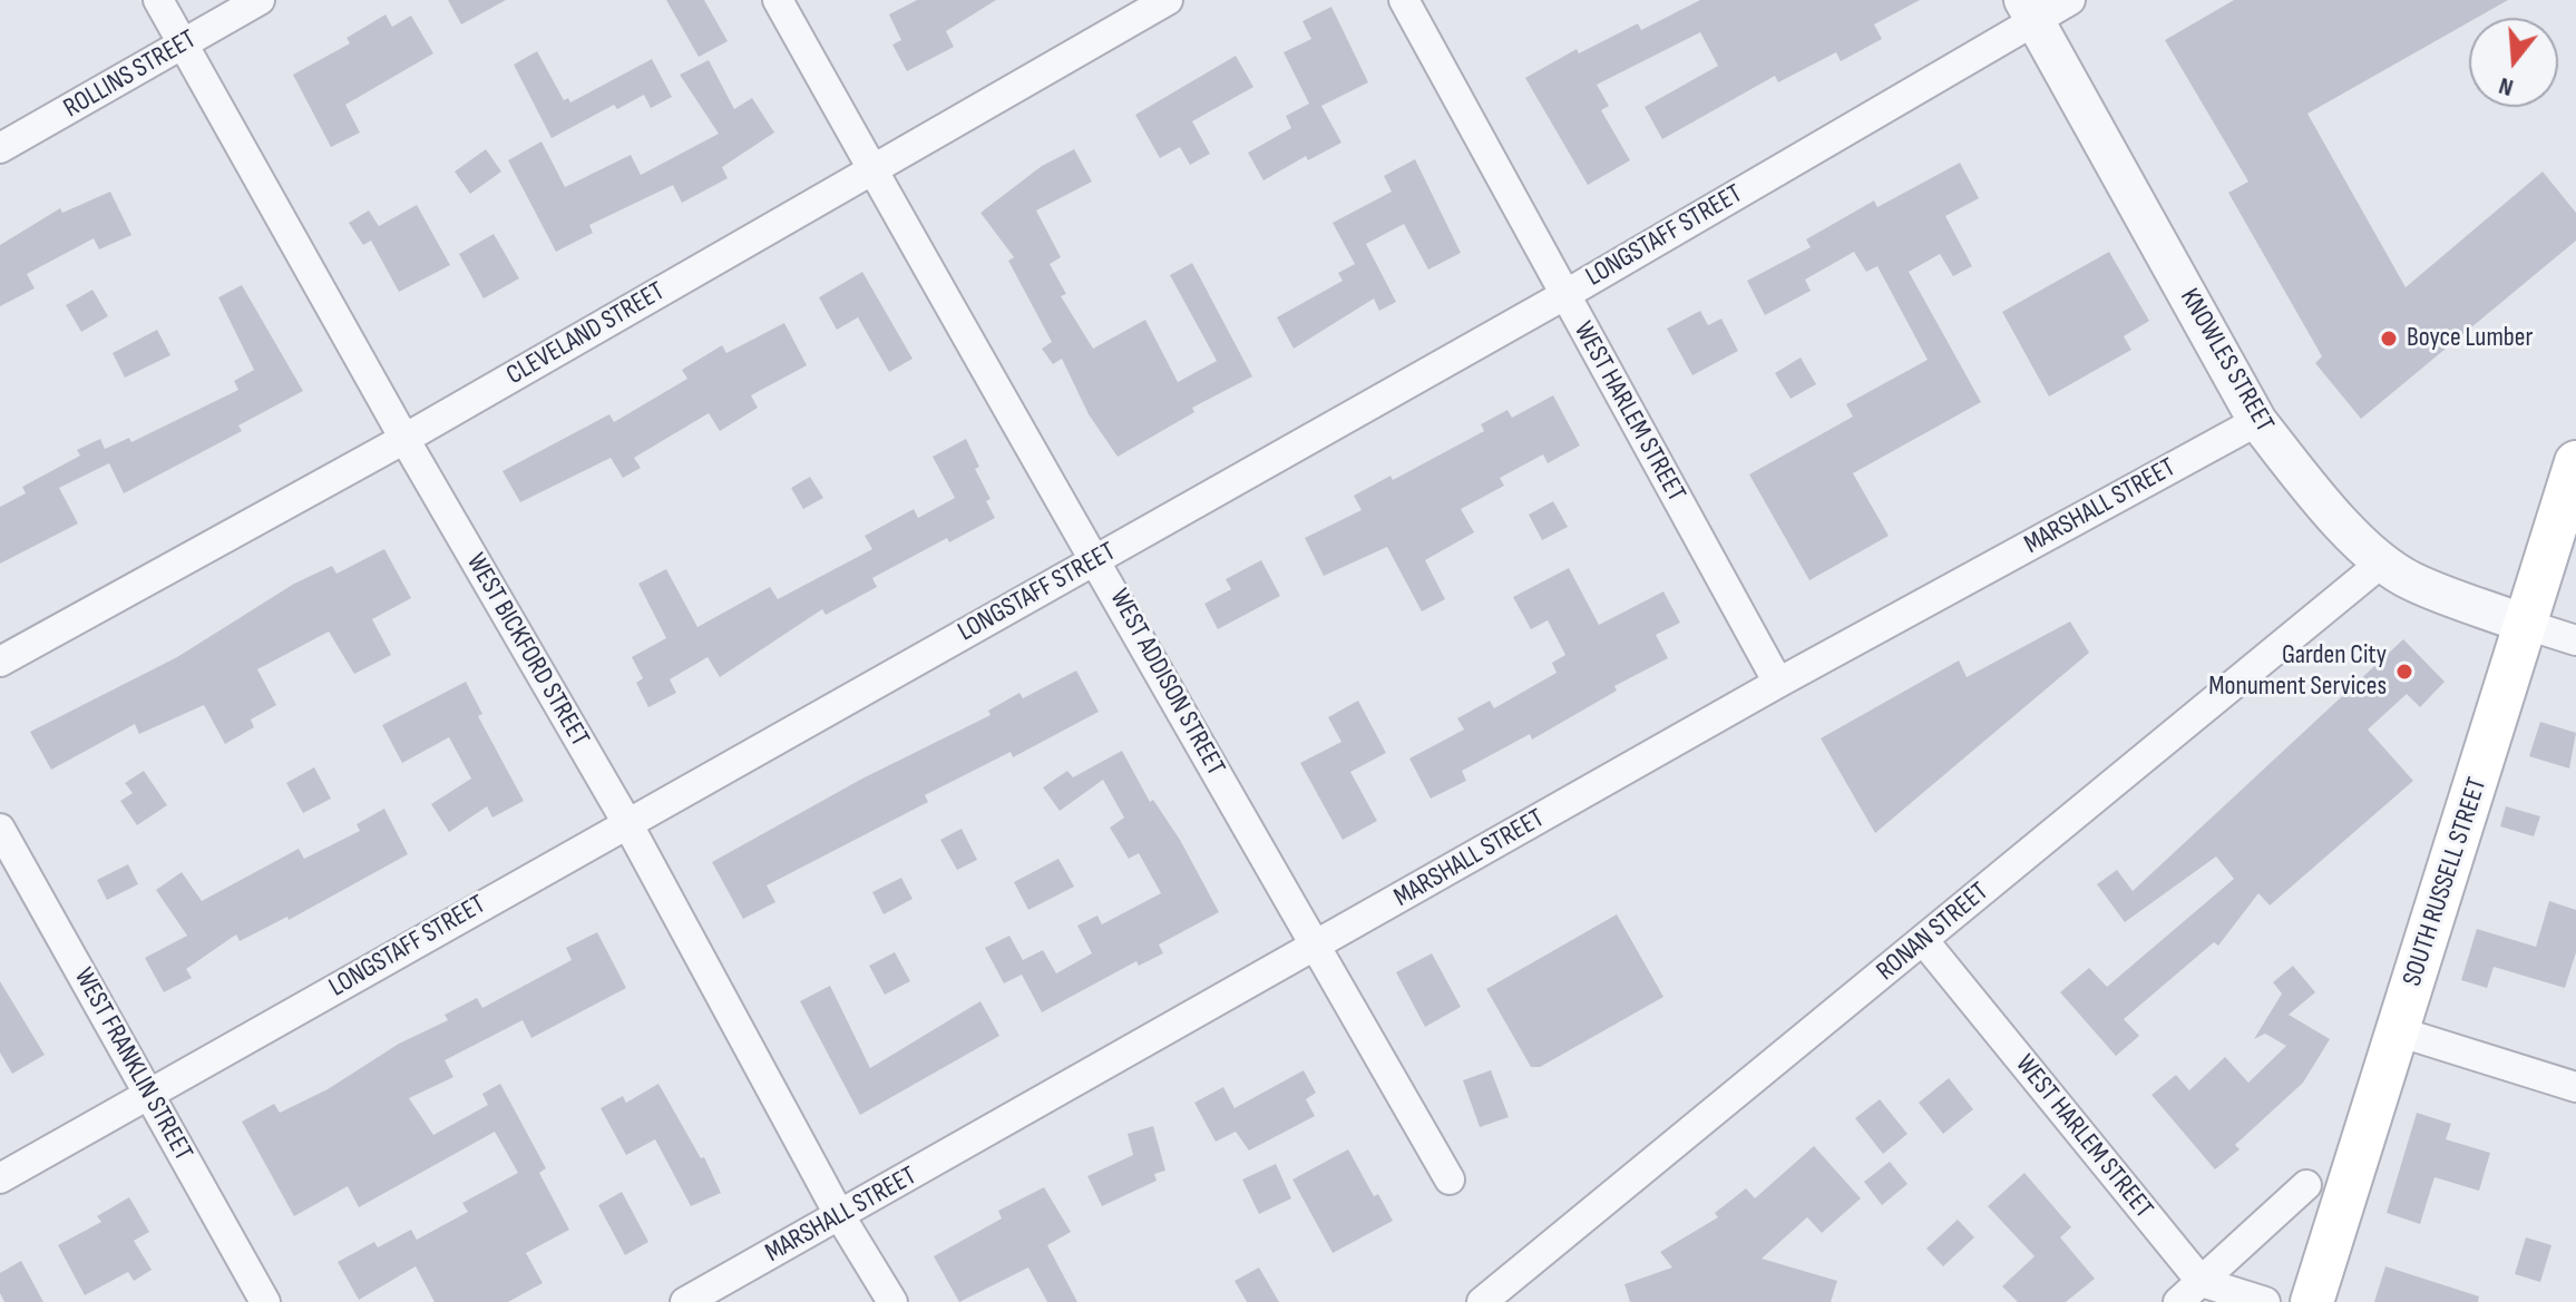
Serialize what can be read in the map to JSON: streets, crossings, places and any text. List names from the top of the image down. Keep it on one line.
{"streets":{"main road":["SOUTH RUSSELL STREET"],"street":["ROLLINS STREET","LONGSTAFF STREET","CLEVELAND STREET","KNOWLES STREET","WEST HARLEM STREET","MARSHALL STREET","WEST BICKFORD STREET","WEST ADDISON STREET","RONAN STREET","WEST FRANKLIN STREET"]},"crossings":[["ROLLINS STREET","WEST BICKFORD STREET"],["LONGSTAFF STREET","KNOWLES STREET"],["LONGSTAFF STREET","WEST HARLEM STREET"],["LONGSTAFF STREET","WEST BICKFORD STREET"],["LONGSTAFF STREET","WEST ADDISON STREET"],["LONGSTAFF STREET","WEST FRANKLIN STREET"],["CLEVELAND STREET","WEST BICKFORD STREET"],["CLEVELAND STREET","WEST ADDISON STREET"],["KNOWLES STREET","MARSHALL STREET"],["KNOWLES STREET","SOUTH RUSSELL STREET"],["KNOWLES STREET","RONAN STREET"],["WEST HARLEM STREET","MARSHALL STREET"],["WEST HARLEM STREET","RONAN STREET"],["MARSHALL STREET","WEST BICKFORD STREET"],["MARSHALL STREET","WEST ADDISON STREET"]],"places":["Boyce Lumber","Garden City Monument Services"],"north":"bottom"}
